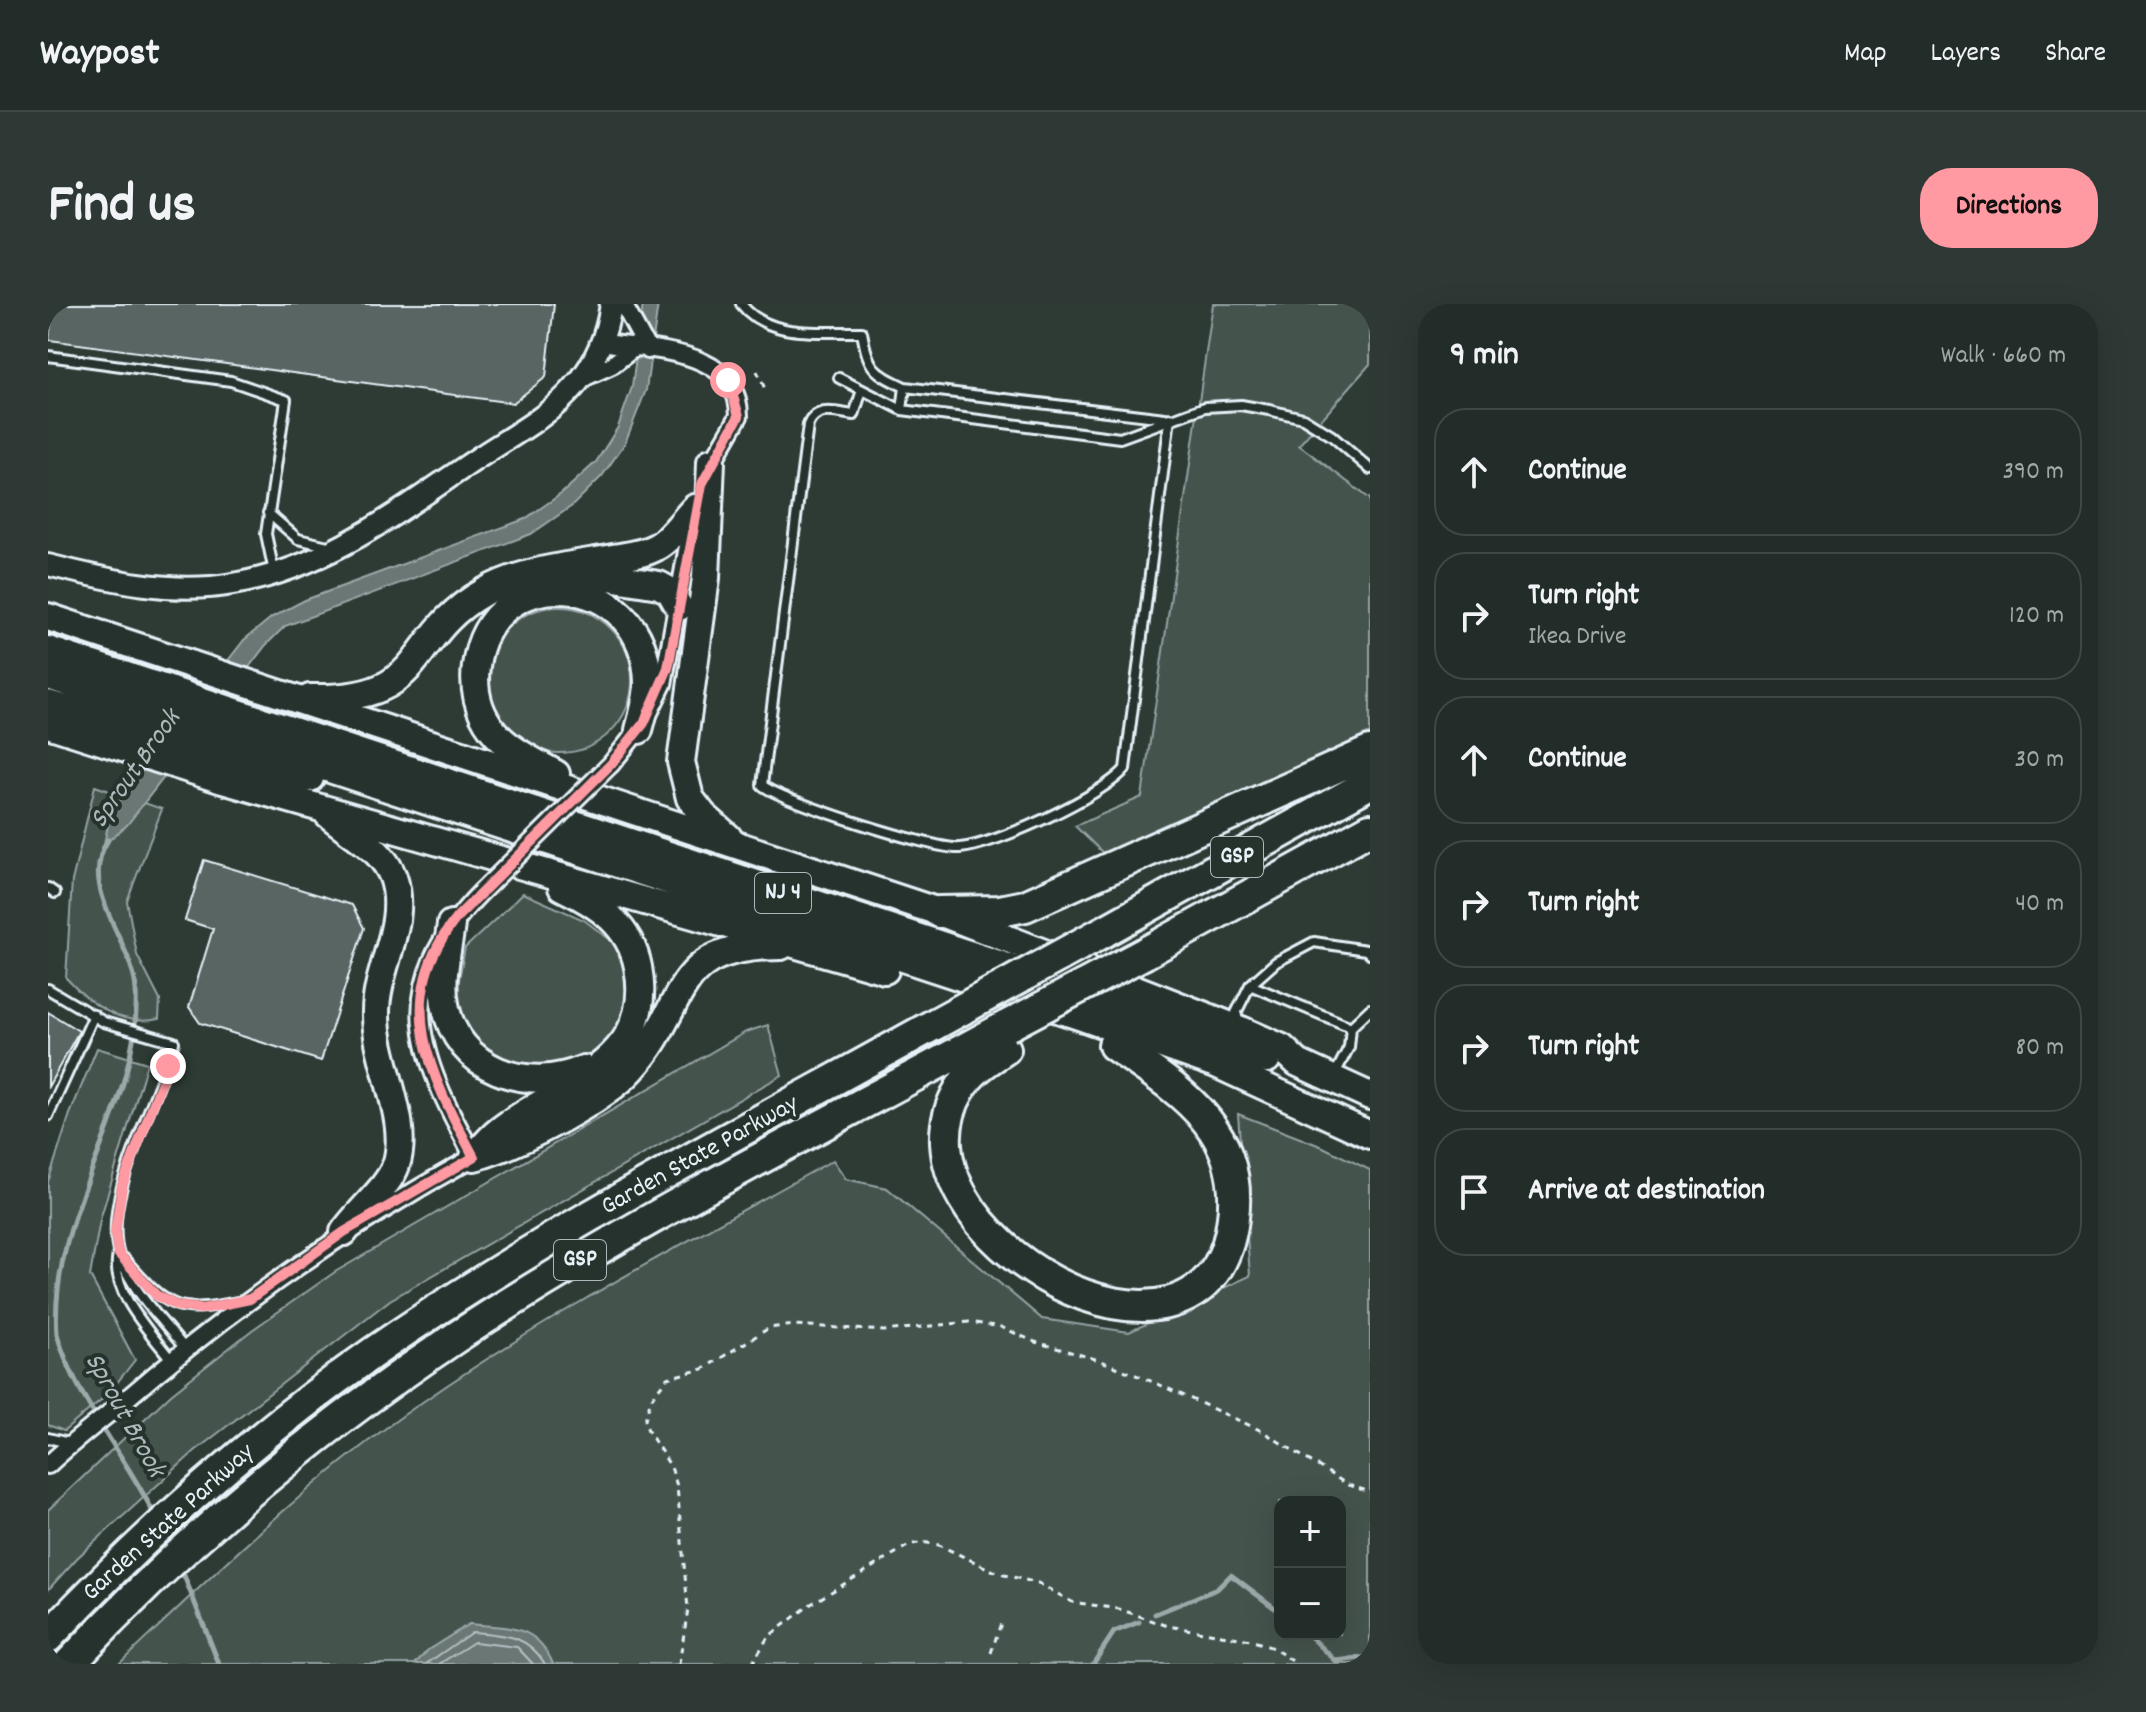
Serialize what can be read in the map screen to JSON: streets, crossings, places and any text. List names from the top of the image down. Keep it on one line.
{"streets":{"highway":["GSP","NJ 4","Garden State Parkway"]},"crossings":[["GSP","Garden State Parkway"]],"water":["Sprout Brook"],"page":{"header":"Waypost","nav":["Map","Layers","Share"],"title":"Find us","buttons":"Directions","heading":["9 min","Walk · 660 m"],"list":[["Continue","390 m"],["Turn right","Ikea Drive","120 m"],["Continue","30 m"],["Turn right","40 m"],["Turn right","80 m"],"Arrive at destination"],"map_buttons":["+","−"]}}
